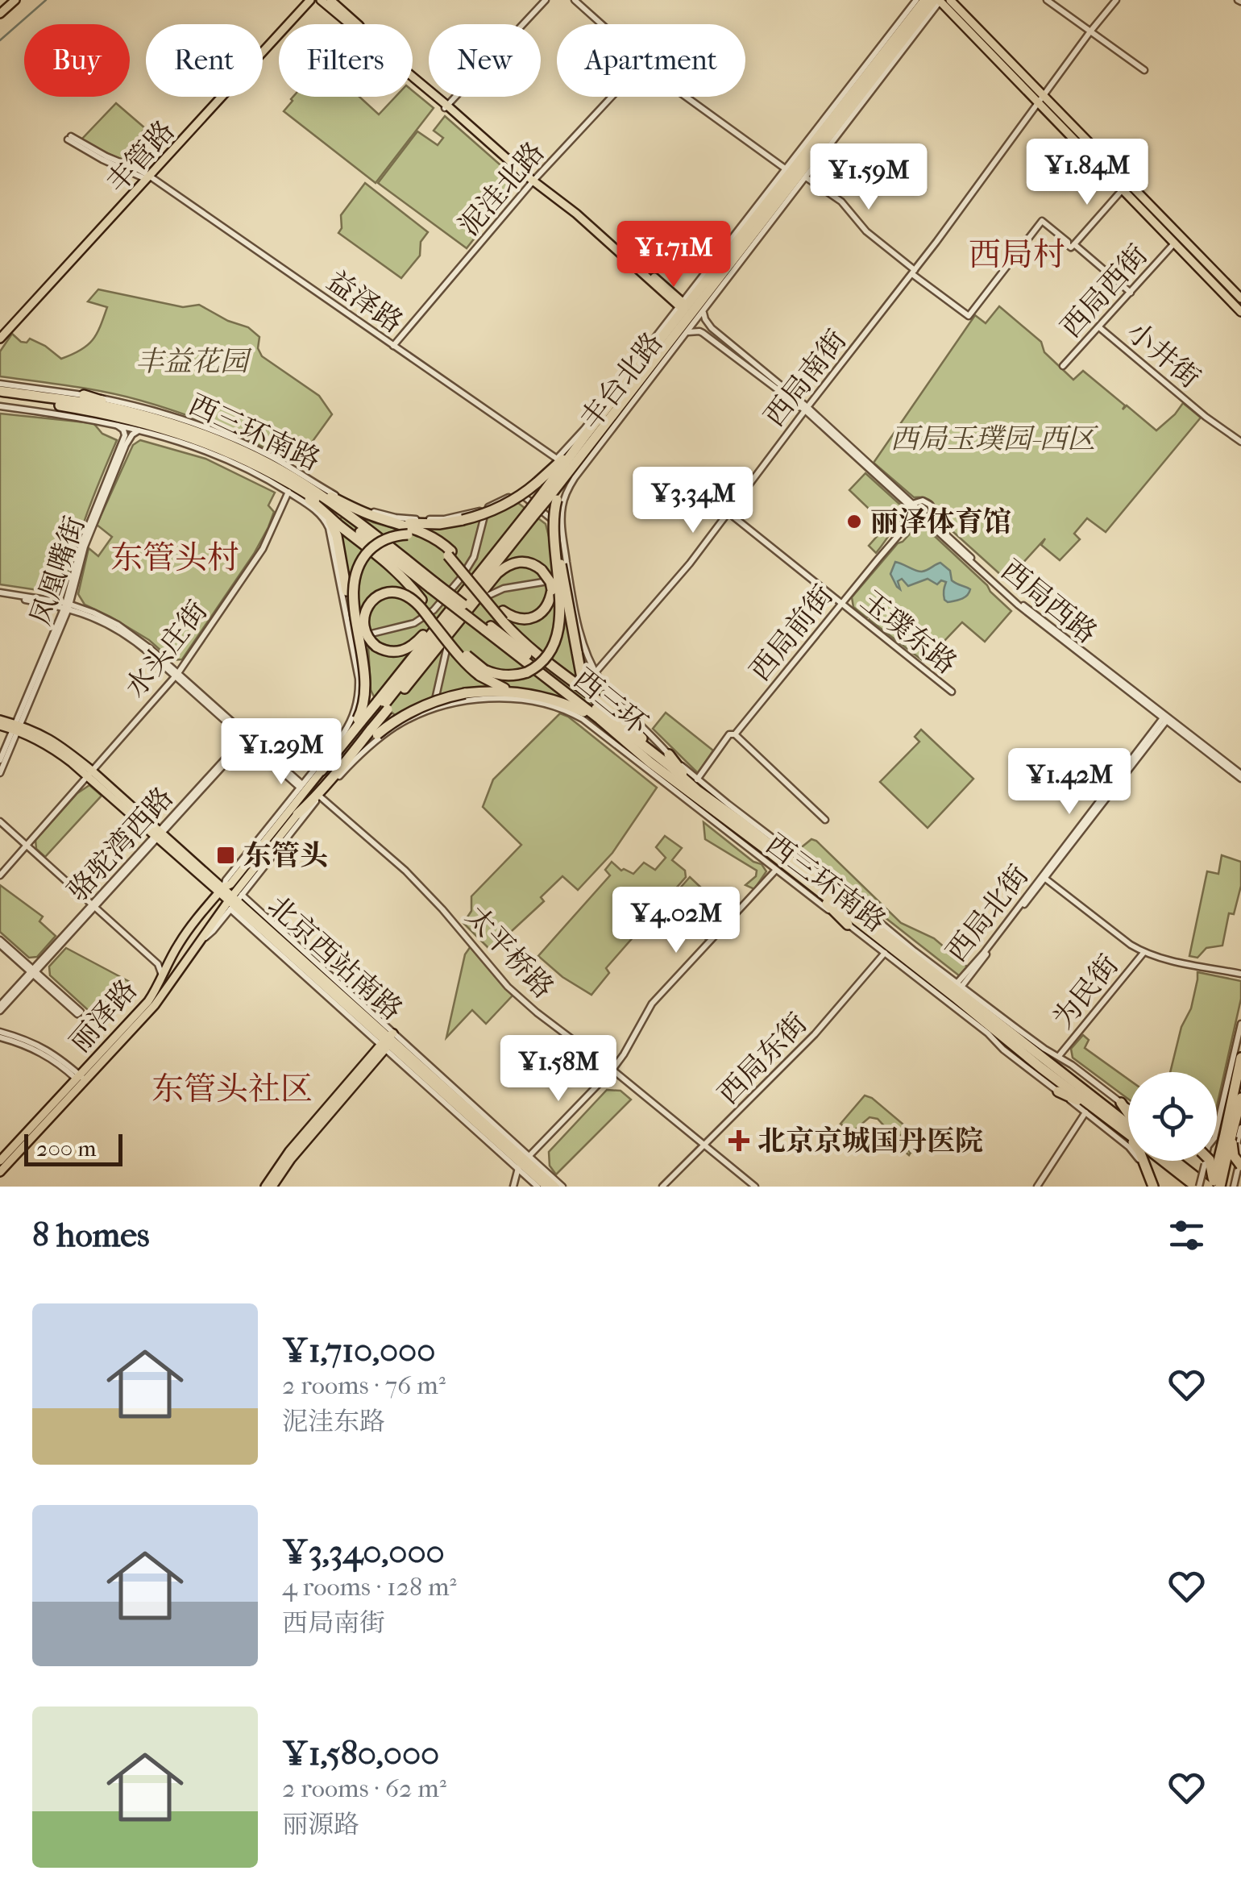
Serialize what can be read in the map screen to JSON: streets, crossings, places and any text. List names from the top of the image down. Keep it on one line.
{"streets":{"highway":["丰台北路","西三环","丽泽路"],"main road":["丰管路","北京西站南路"],"street":["泥洼北路","西局西街","益泽路","小井街","西局南街","西三环南路","凤凰嘴街","西局西路","玉璞东路","西局前街","水头庄街","骆驼湾西路","西局北街","太平桥路","为民街","西局东街"]},"crossings":[["丰管路","益泽路"],["泥洼北路","益泽路"],["西局西街","小井街"],["益泽路","丰台北路"],["西局南街","西三环南路"],["西局南街","西局西路"],["西局南街","玉璞东路"],["丰台北路","西三环南路"],["丰台北路","西局西路"],["西三环南路","凤凰嘴街"],["西三环南路","西局前街"],["西三环南路","水头庄街"],["西三环南路","西三环"],["西三环南路","西局北街"],["西三环南路","丽泽路"],["西三环南路","西局东街"],["凤凰嘴街","北京西站南路"],["西局西路","西局前街"],["西局西路","西局北街"],["玉璞东路","西局前街"],["水头庄街","北京西站南路"],["骆驼湾西路","北京西站南路"],["太平桥路","丽泽路"],["太平桥路","西局东街"],["北京西站南路","丽泽路"]],"districts":["西局村","东管头村","东管头社区"],"parks":["丰益花园","西局玉璞园-西区"],"places":{"other":["丽泽体育馆"],"transit":["东管头"],"health":["北京京城国丹医院"]},"scale_bar":"200 m","page":{"chip":["Buy","Rent","Filters","New","Apartment"],"price":["¥1.84M","¥1.59M","¥1.71M","¥3.34M","¥1.29M","¥1.42M","¥4.02M","¥1.58M"],"scale":"200 m","heading":"8 homes","list":[{"name":"¥1,710,000","note":"2 rooms · 76 m² · 泥洼东路"},{"name":"¥3,340,000","note":"4 rooms · 128 m² · 西局南街"},{"name":"¥1,580,000","note":"2 rooms · 62 m² · 丽源路"}]}}
